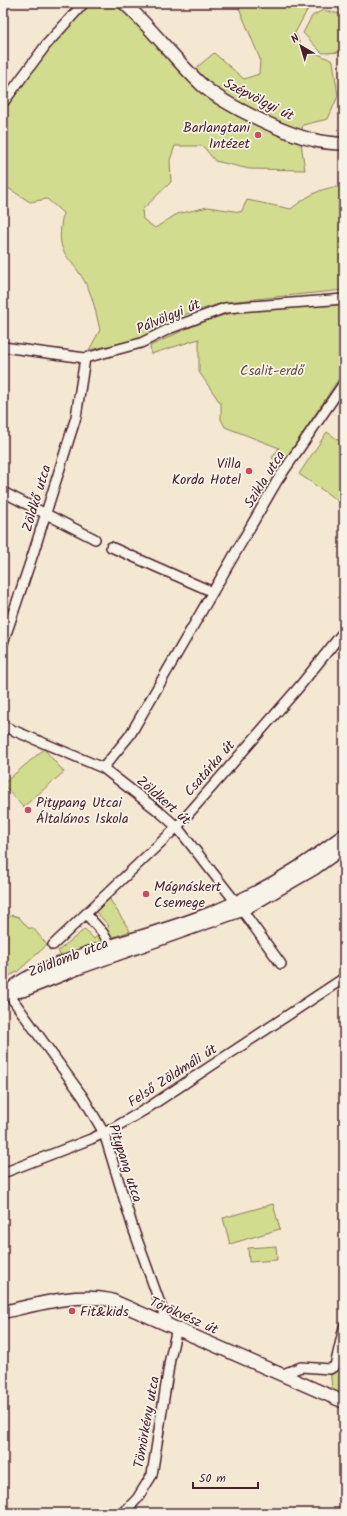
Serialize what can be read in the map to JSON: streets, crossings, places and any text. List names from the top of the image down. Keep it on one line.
{"streets":{"street":["Szépvölgyi út","Pálvölgyi út","Szikla utca","Zöldkő utca","Csatárka út","Zöldkert út","Zöldlomb utca","Felső Zöldmáli út","Pitypang utca","Törökvész út","Tömörkény utca"]},"crossings":[["Pálvölgyi út","Zöldkő utca"],["Szikla utca","Zöldkert út"],["Csatárka út","Zöldkert út"],["Zöldkert út","Zöldlomb utca"],["Zöldlomb utca","Pitypang utca"],["Felső Zöldmáli út","Pitypang utca"],["Pitypang utca","Törökvész út"],["Pitypang utca","Tömörkény utca"],["Törökvész út","Tömörkény utca"]],"parks":["Csalit-erdő"],"places":["Barlangtani Intézet","Villa Korda Hotel","Pitypang Utcai Általános Iskola","Mágnáskert Csemege","Fit&kids"],"scale_bar":"50 m","north":"top left"}
